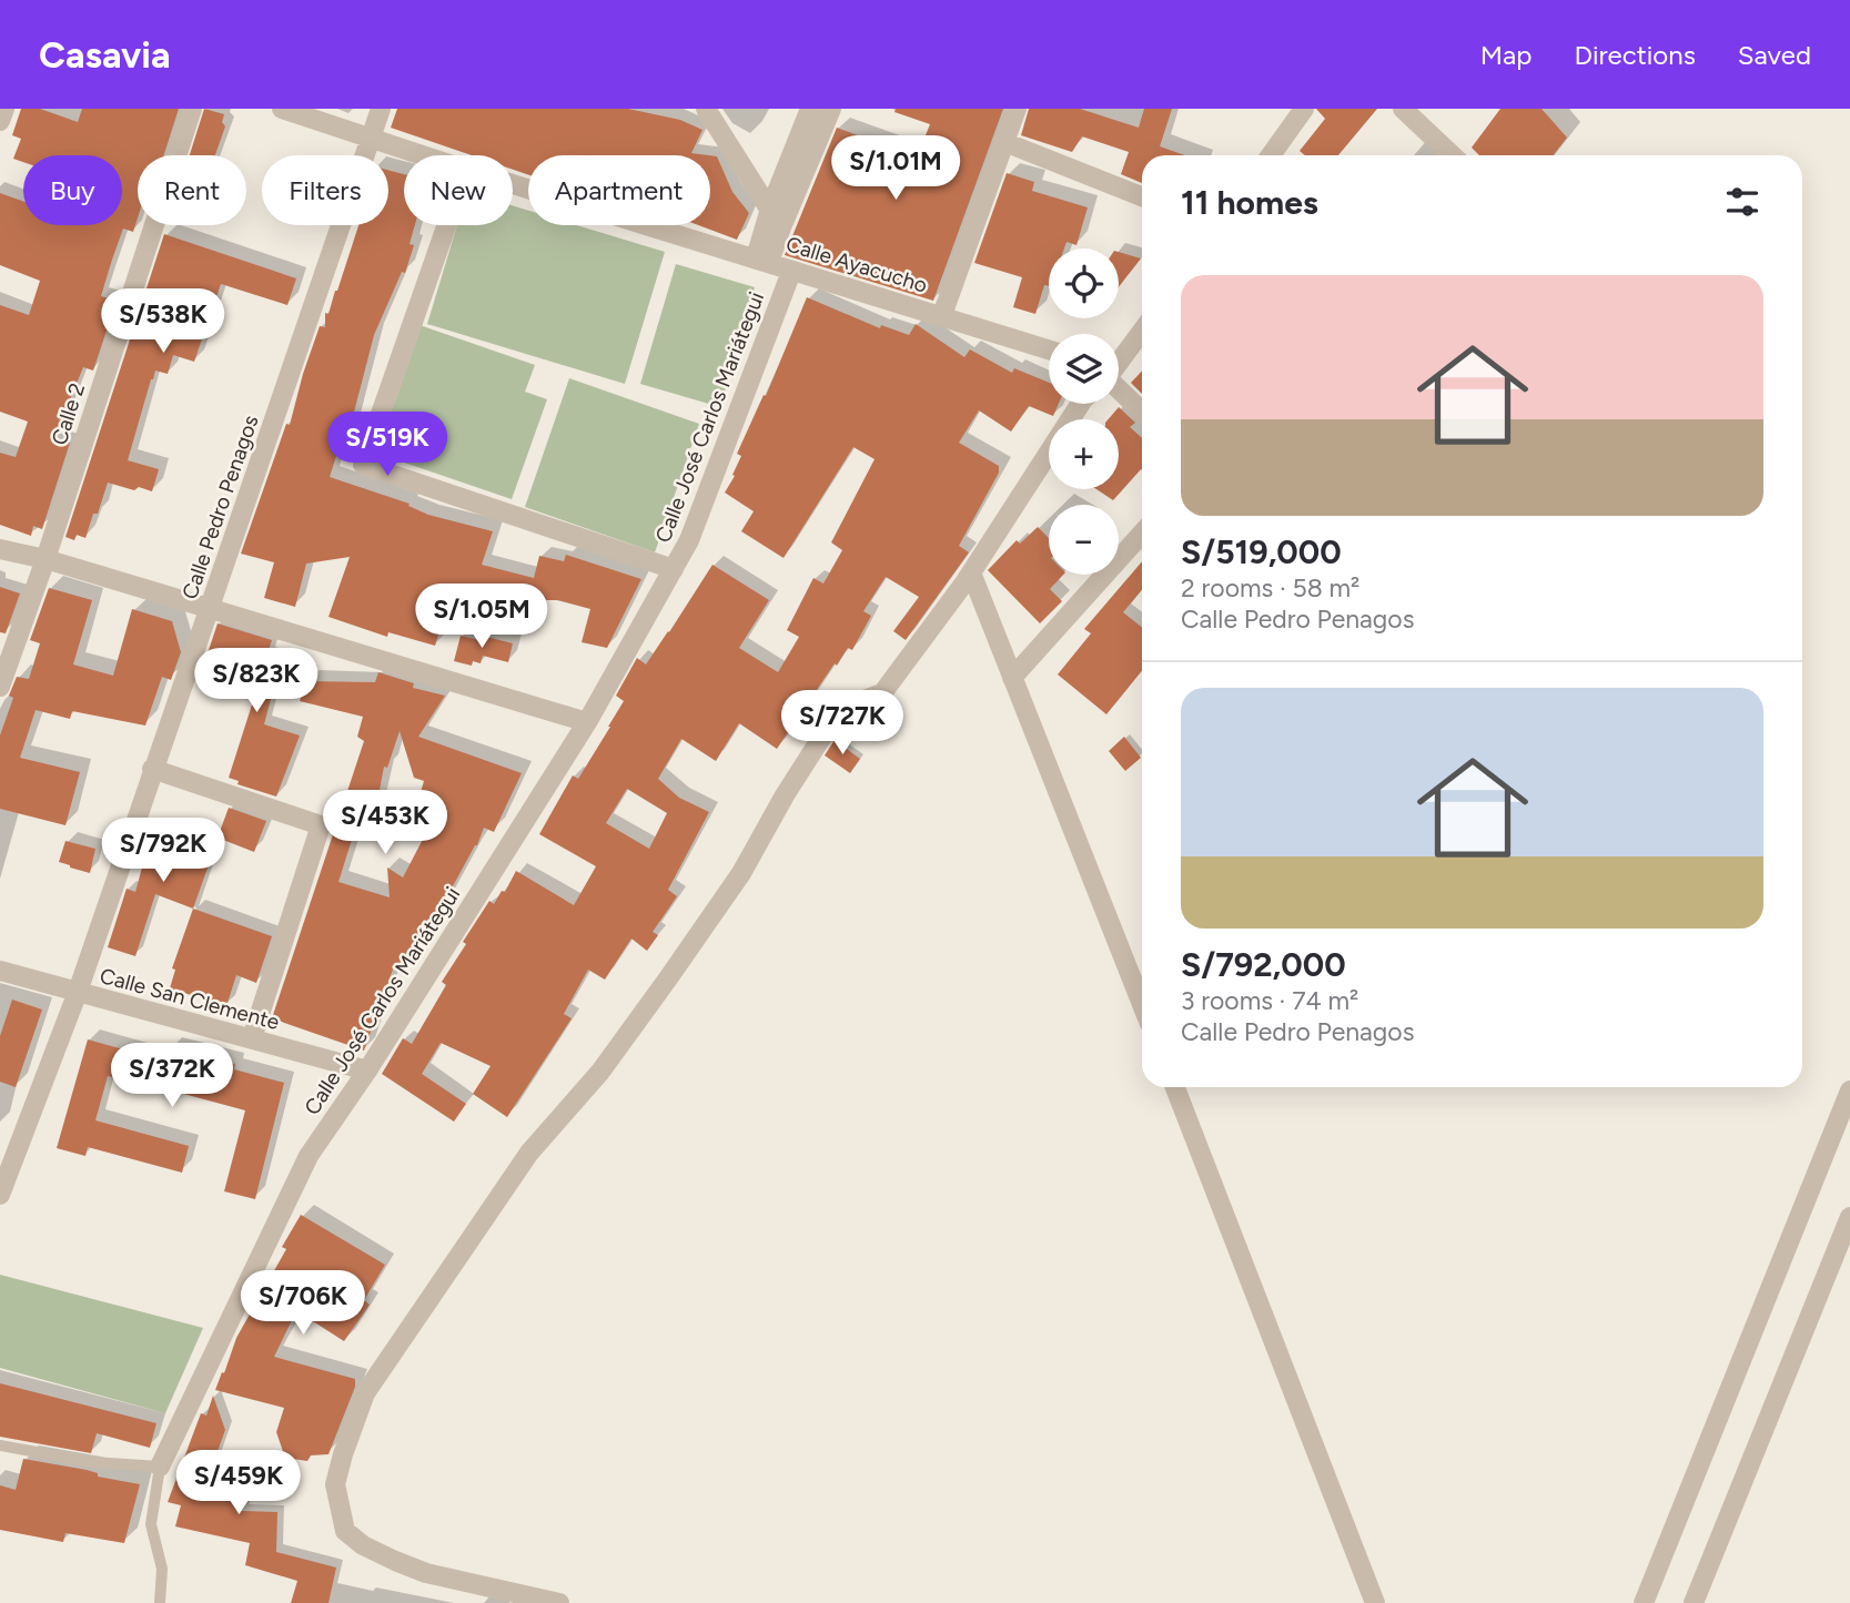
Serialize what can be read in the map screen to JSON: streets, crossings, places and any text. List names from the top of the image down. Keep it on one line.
{"streets":{"street":["Calle Ayacucho","Calle 2","Calle José Carlos Mariátegui","Calle Pedro Penagos","Calle San Clemente"]},"crossings":[["Calle Ayacucho","Calle José Carlos Mariátegui"],["Calle Ayacucho","Calle Pedro Penagos"],["Calle José Carlos Mariátegui","Calle San Clemente"],["Calle Pedro Penagos","Calle San Clemente"]],"page":{"header":"Casavia","nav":["Map","Directions","Saved"],"price":["S/1.01M","S/538K","S/519K","S/1.05M","S/823K","S/727K","S/453K","S/792K","S/372K","S/706K","S/459K"],"chip":["Buy","Rent","Filters","New","Apartment"],"heading":"11 homes","map_buttons":["+","−"],"list":[{"name":"S/519,000","note":"2 rooms · 58 m² · Calle Pedro Penagos"},{"name":"S/792,000","note":"3 rooms · 74 m² · Calle Pedro Penagos"}]}}
